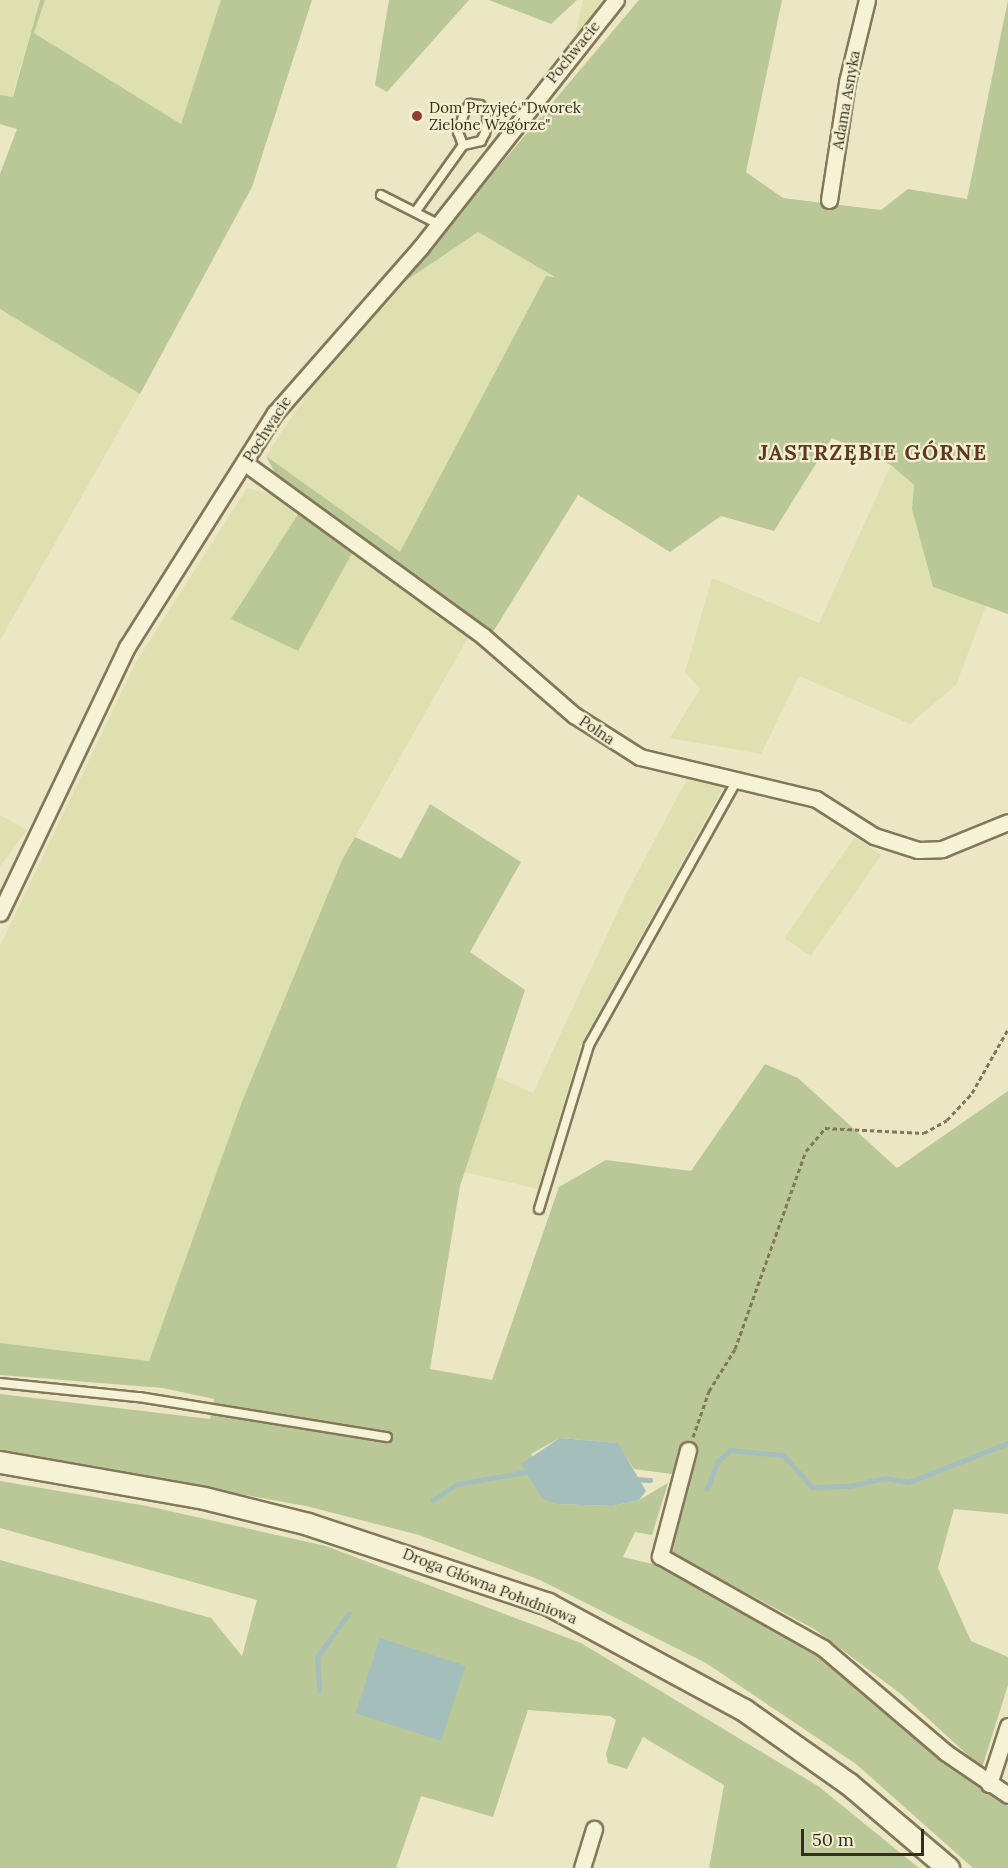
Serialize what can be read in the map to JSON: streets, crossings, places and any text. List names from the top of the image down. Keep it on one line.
{"streets":{"main road":["Droga Główna Południowa"],"street":["Pochwacie","Adama Asnyka","Polna"]},"crossings":[["Pochwacie","Polna"]],"districts":["JASTRZĘBIE GÓRNE"],"places":["Dom Przyjęć \"Dworek Zielone Wzgórze\""],"scale_bar":"50 m"}
